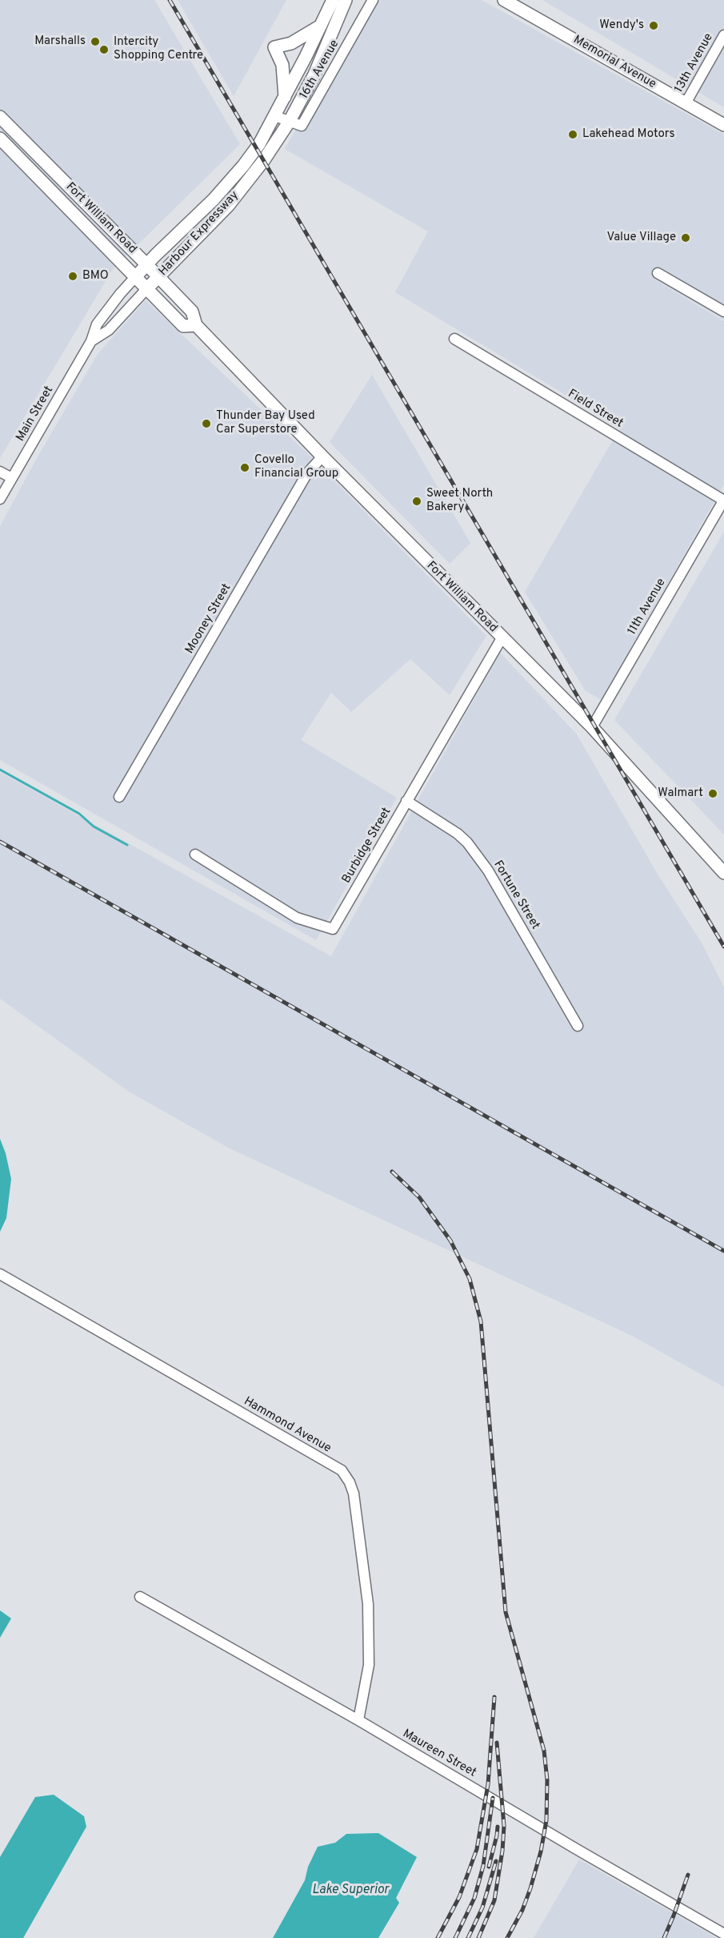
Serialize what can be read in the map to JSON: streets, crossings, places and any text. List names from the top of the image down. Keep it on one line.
{"streets":{"main road":["Memorial Avenue","Fort William Road","Harbour Expressway"],"street":["13th Avenue","16th Avenue","Field Street","Main Street","11th Avenue","Mooney Street","Burbidge Street","Fortune Street","Hammond Avenue","Maureen Street"]},"crossings":[["Memorial Avenue","13th Avenue"],["16th Avenue","Harbour Expressway"],["Fort William Road","Harbour Expressway"],["Fort William Road","Main Street"],["Fort William Road","11th Avenue"],["Fort William Road","Mooney Street"],["Fort William Road","Burbidge Street"],["Harbour Expressway","Main Street"],["Field Street","11th Avenue"],["Burbidge Street","Fortune Street"],["Hammond Avenue","Maureen Street"]],"water":["Lake Superior"],"places":["Wendy's","Marshalls","Intercity Shopping Centre","Lakehead Motors","Value Village","BMO","Thunder Bay Used Car Superstore","Covello Financial Group","Sweet North Bakery","Walmart"]}
